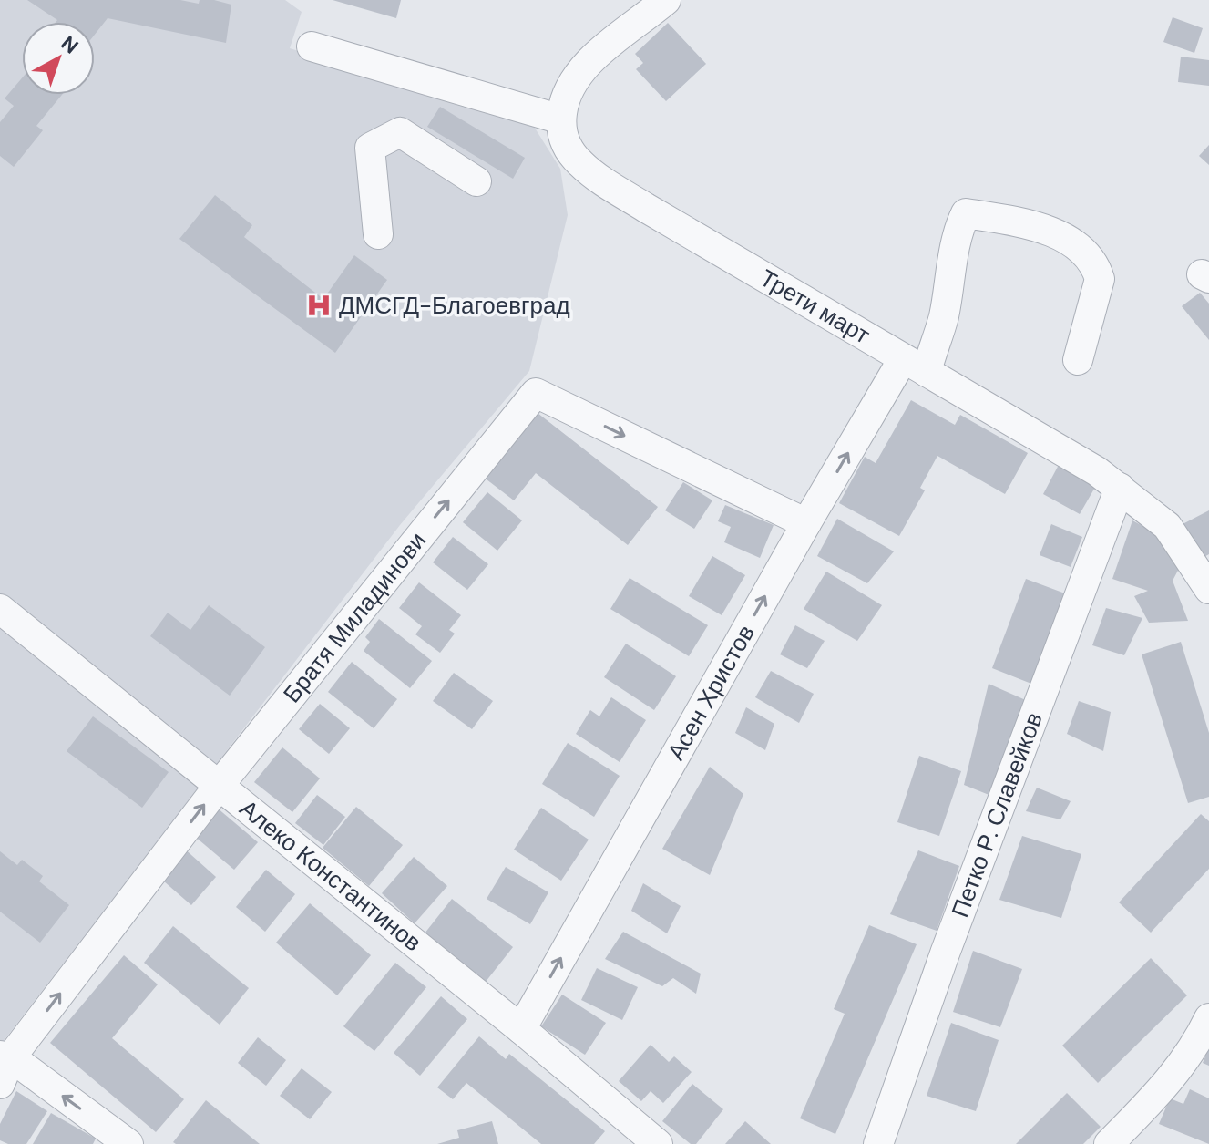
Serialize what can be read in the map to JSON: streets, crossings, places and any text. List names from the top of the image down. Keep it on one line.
{"streets":{"street":["Трети март","Братя Миладинови","Асен Христов","Петко Р. Славейков","Алеко Константинов"]},"crossings":[["Трети март","Асен Христов"],["Трети март","Петко Р. Славейков"],["Братя Миладинови","Асен Христов"],["Братя Миладинови","Алеко Константинов"],["Асен Христов","Алеко Константинов"]],"one_way":["Братя Миладинови","Асен Христов"],"places":{"hospital":["ДМСГД-Благоевград"]},"north":"top right"}
